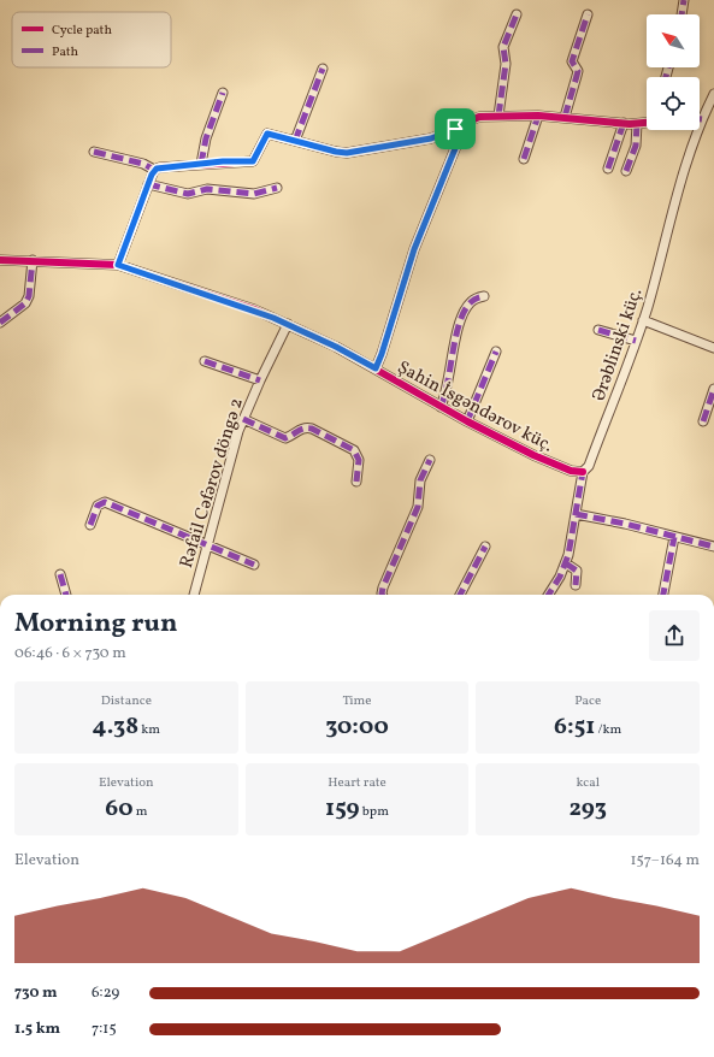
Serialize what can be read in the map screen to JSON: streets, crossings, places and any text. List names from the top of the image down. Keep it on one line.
{"streets":{"street":["Ərəblinski küç.","Şahin İsgəndərov küç.","Rəfail Cəfərov döngə 2"]},"crossings":[["Ərəblinski küç.","Şahin İsgəndərov küç."],["Şahin İsgəndərov küç.","Rəfail Cəfərov döngə 2"]],"legend":["Cycle path","Path"],"north":"top left","page":{"heading":["Morning run","06:46 · 6 × 730 m"],"stats":[["Distance","4.38 km"],["Time","30:00"],["Pace","6:51 /km"],["Elevation","60 m"],["Heart rate","159 bpm"],["kcal","293"]],"chart":["Elevation","157–164 m"],"list":[{"name":"730 m","note":"6:29"},{"name":"1.5 km","note":"7:15"}]}}
